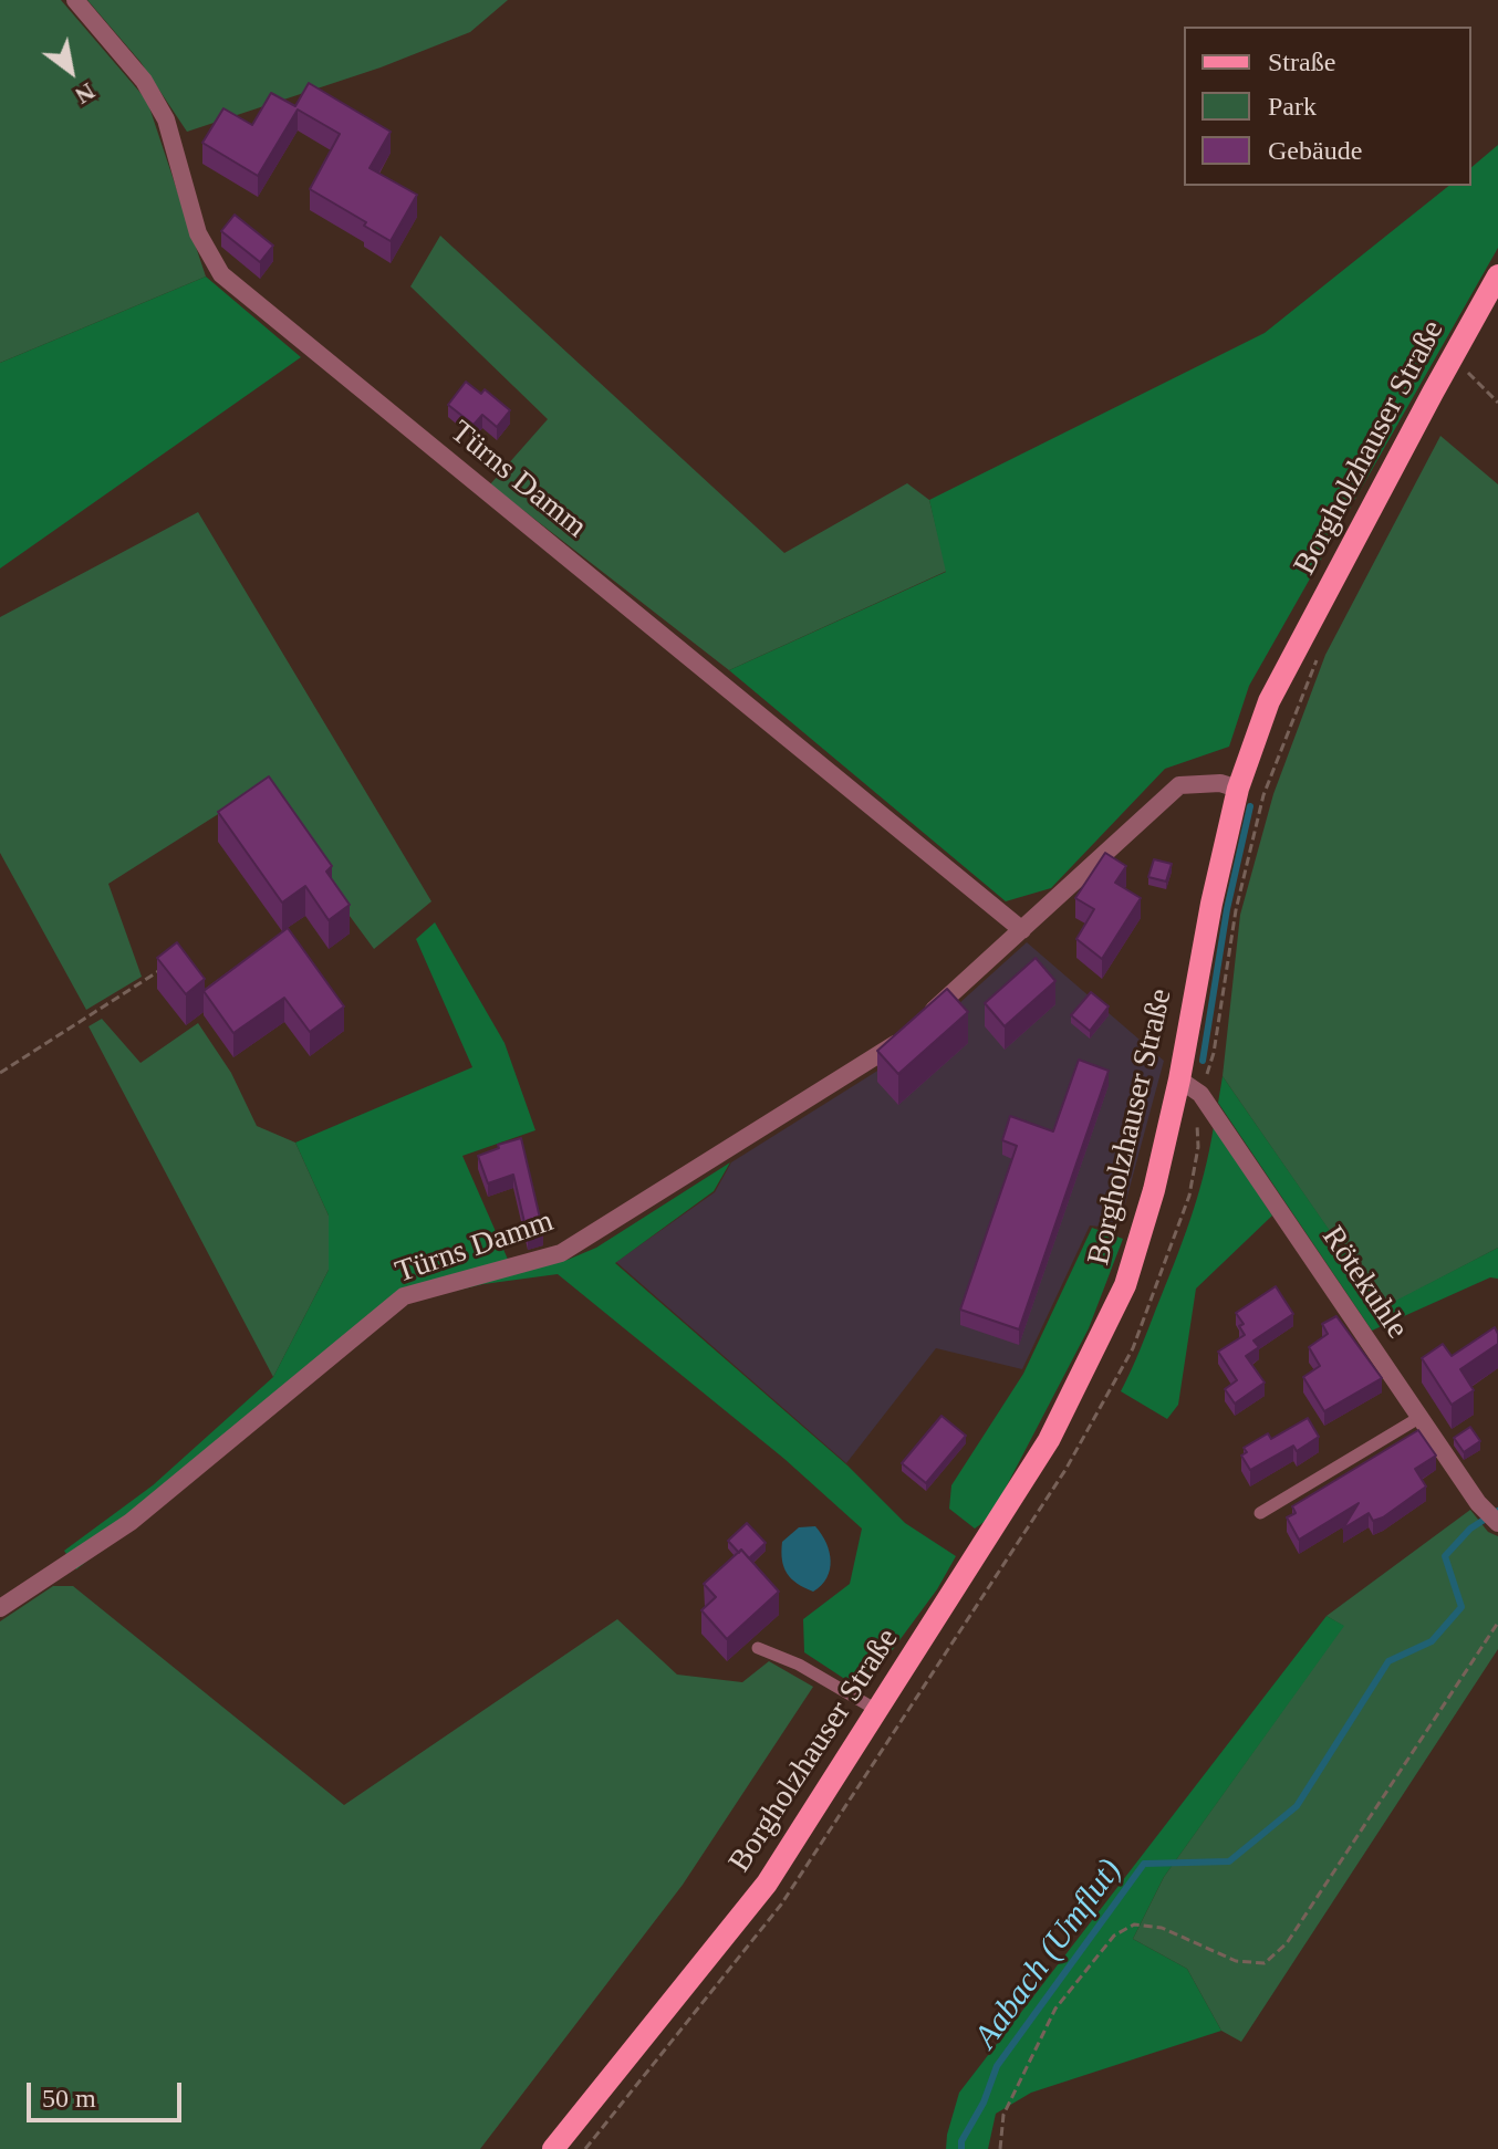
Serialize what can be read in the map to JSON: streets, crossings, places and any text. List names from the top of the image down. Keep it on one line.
{"streets":{"main road":["Borgholzhauser Straße"],"street":["Türns Damm","Rötekuhle"]},"crossings":[["Borgholzhauser Straße","Türns Damm"],["Borgholzhauser Straße","Rötekuhle"]],"water":["Aabach (Umflut)"],"legend":["Straße","Park","Gebäude"],"scale_bar":"50 m","north":"bottom right"}
